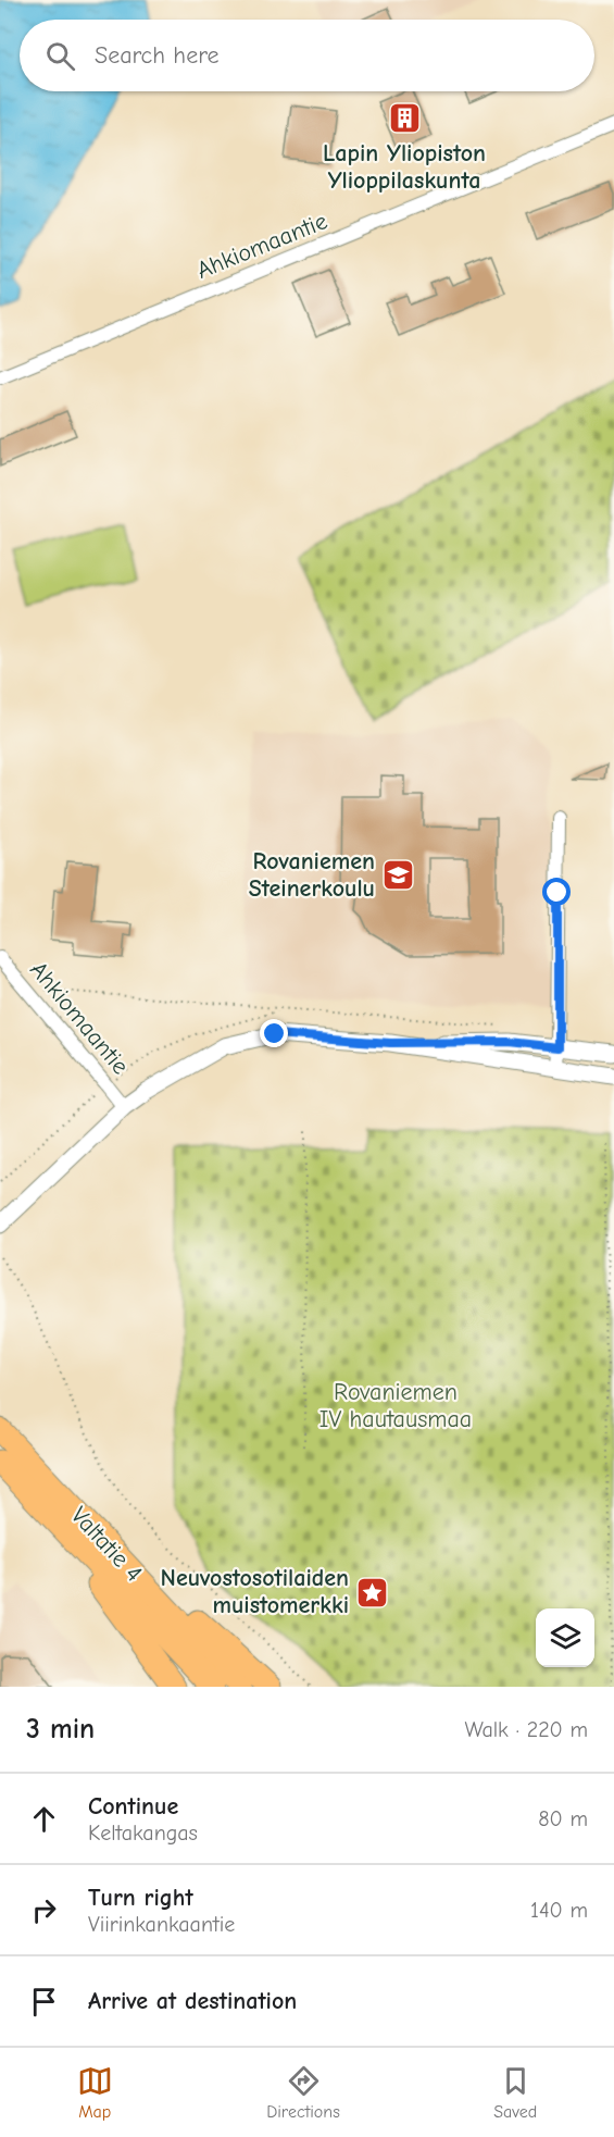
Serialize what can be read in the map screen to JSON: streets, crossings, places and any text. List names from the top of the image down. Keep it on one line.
{"streets":{"highway":["Valtatie 4"],"street":["Ahkiomaantie"]},"parks":["Rovaniemen IV hautausmaa"],"places":{"building":["Lapin Yliopiston Ylioppilaskunta"],"school or university":["Rovaniemen Steinerkoulu"],"place":["Neuvostosotilaiden muistomerkki"]},"page":{"search":"Search here","heading":["3 min","Walk · 220 m"],"list":[["Continue","Keltakangas","80 m"],["Turn right","Viirinkankaantie","140 m"],"Arrive at destination"],"nav":["Map","Directions","Saved"]}}
